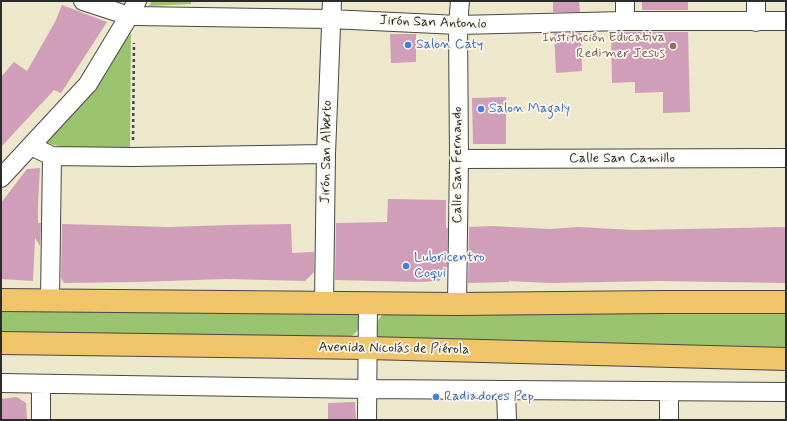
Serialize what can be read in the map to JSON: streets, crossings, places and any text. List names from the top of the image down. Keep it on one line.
{"streets":{"main road":["Avenida Nicolás de Piérola"],"street":["Jirón San Antonio","Jirón San Alberto","Calle San Camillo","Calle San Fernando"]},"crossings":[["Jirón San Antonio","Jirón San Alberto"],["Jirón San Antonio","Calle San Fernando"],["Calle San Camillo","Calle San Fernando"]],"places":["Salon Caty","Institución Educativa Redimer Jesus","Salon Magaly","Lubricentro Coqui","Radiadores Pep"]}
